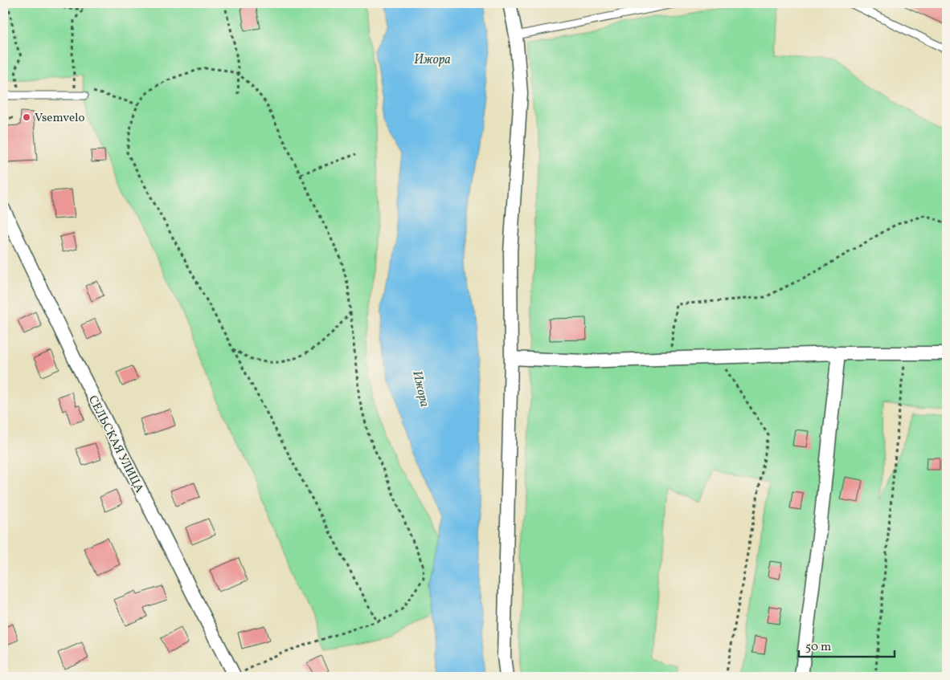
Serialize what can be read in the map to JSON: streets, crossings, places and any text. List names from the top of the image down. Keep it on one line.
{"streets":{"street":["СЕЛЬСКАЯ УЛИЦА"]},"water":["Ижора"],"places":["Vsemvelo"],"scale_bar":"50 m"}
